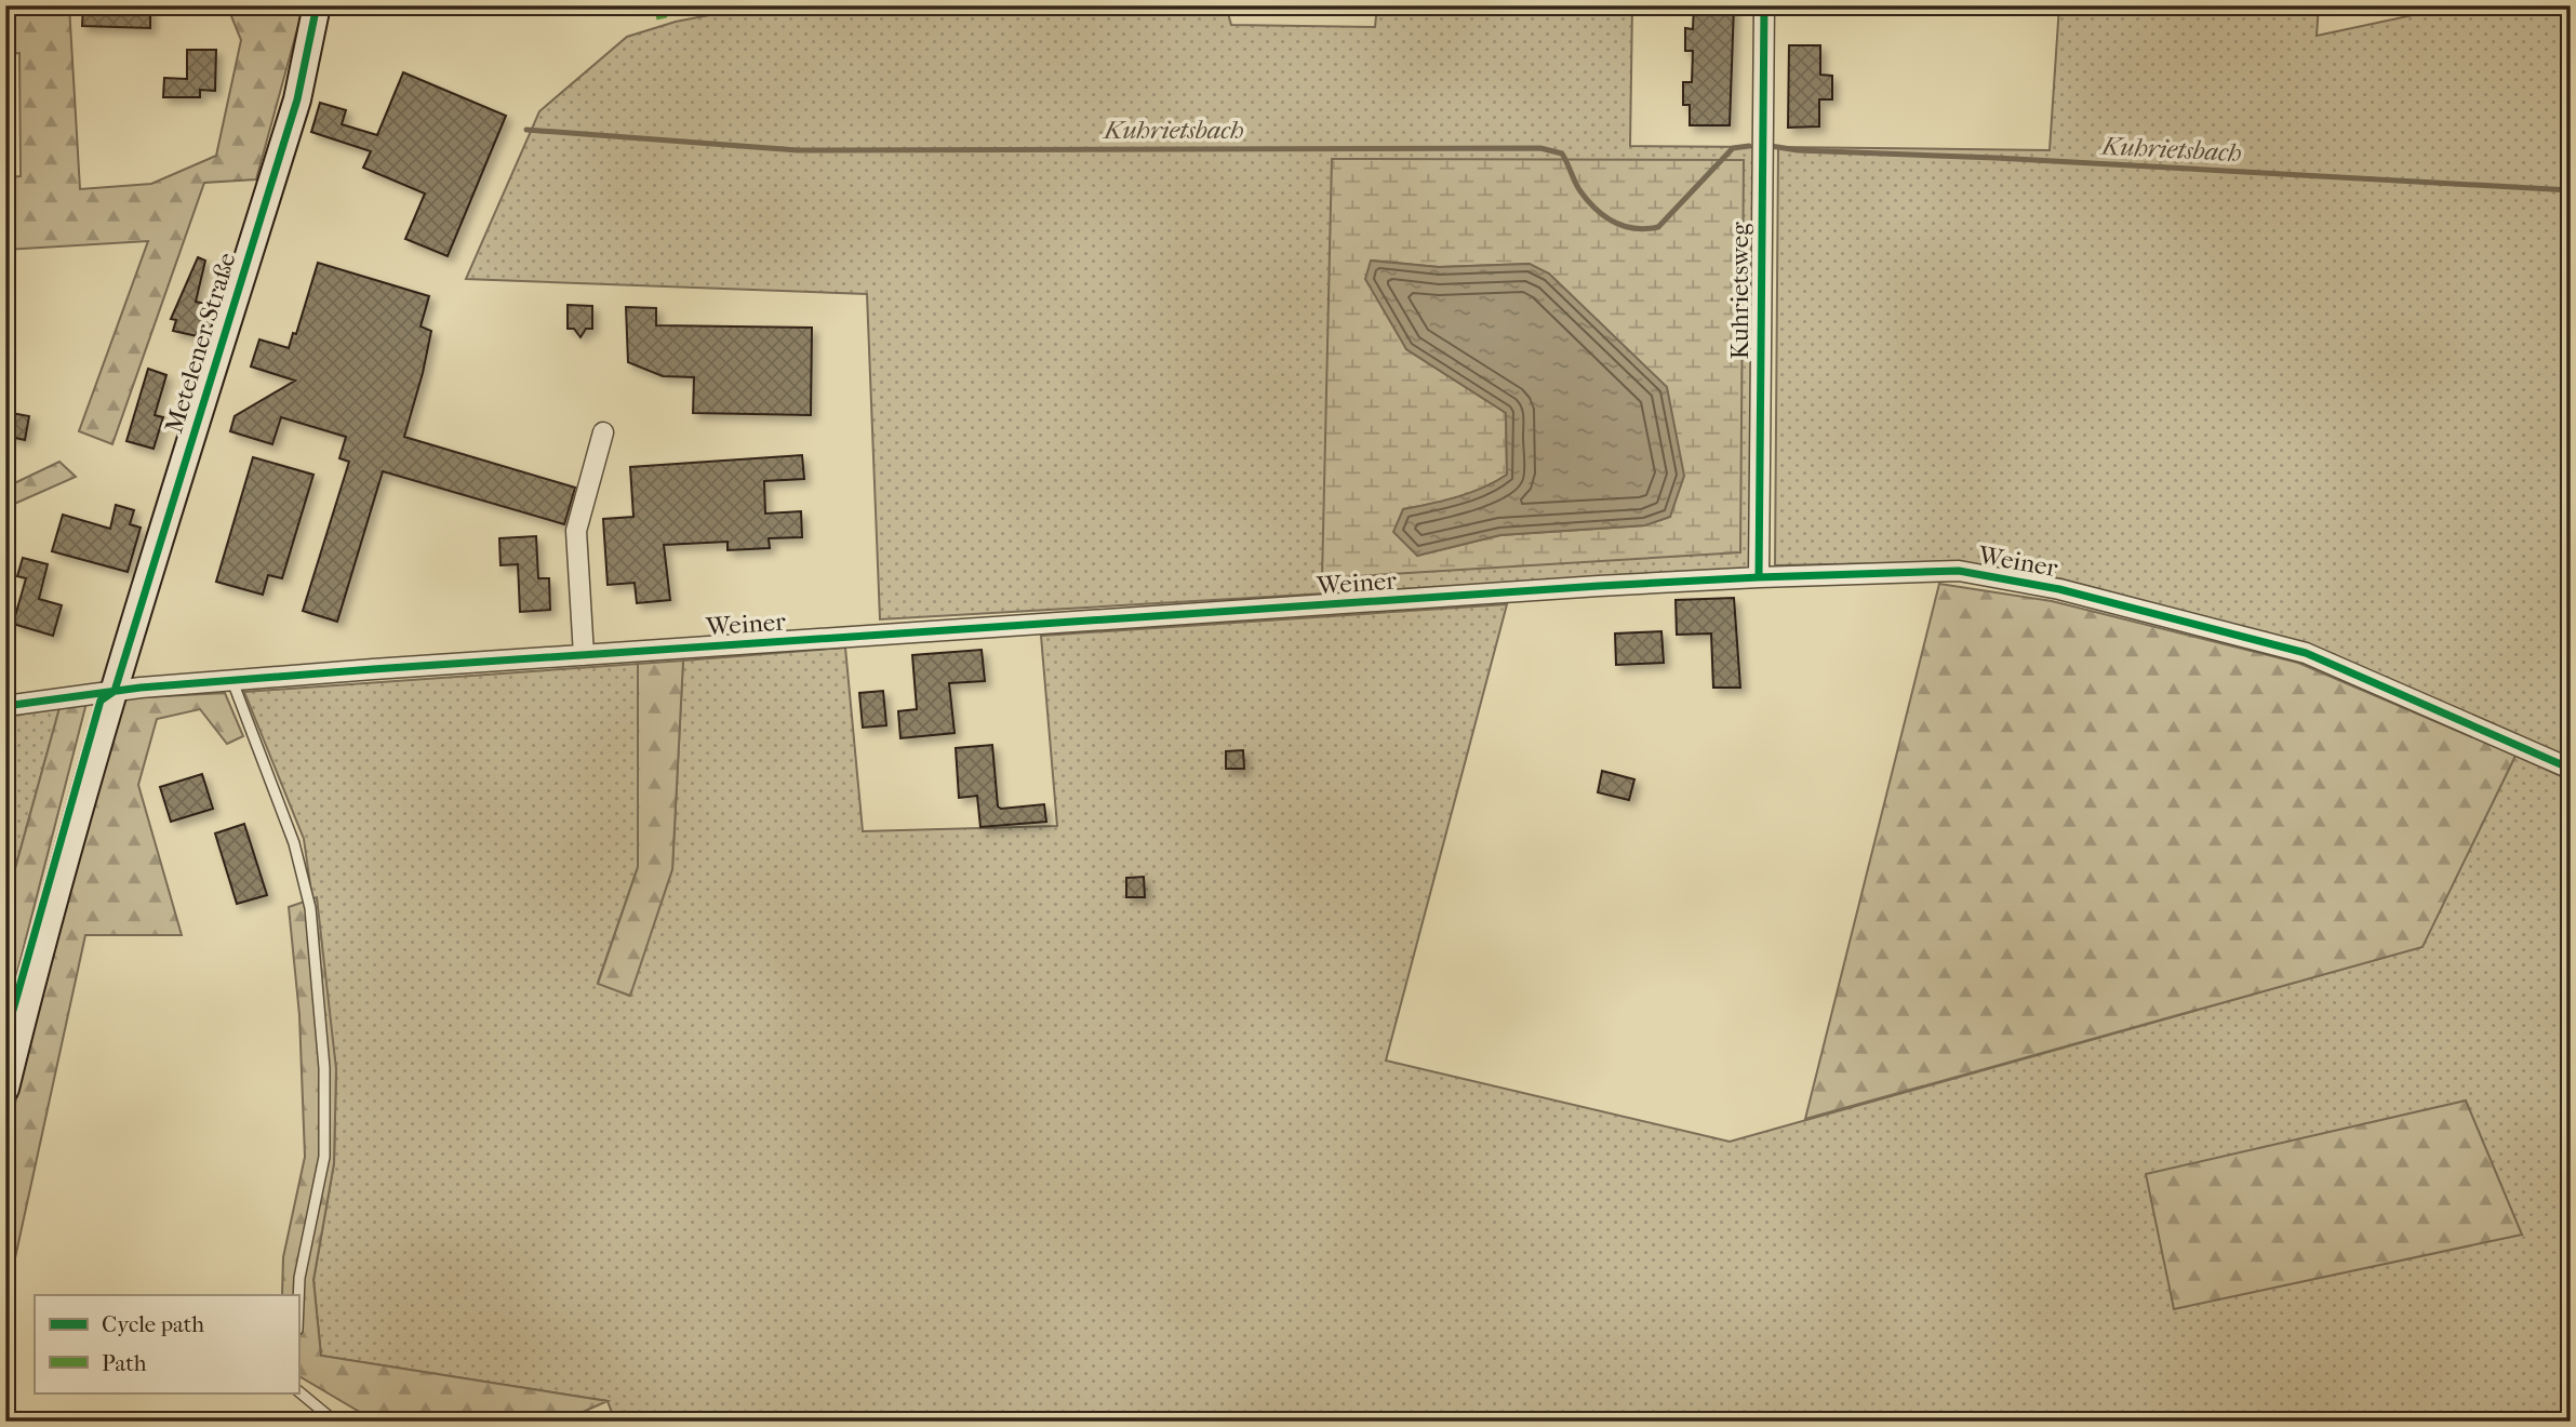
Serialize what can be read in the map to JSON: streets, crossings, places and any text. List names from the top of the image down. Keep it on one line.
{"streets":{"main road":["Metelener Straße"],"street":["Kuhrietsweg","Weiner"]},"crossings":[["Kuhrietsweg","Weiner"],["Metelener Straße","Weiner"]],"water":["Kuhrietsbach"],"legend":["Cycle path","Path"]}
